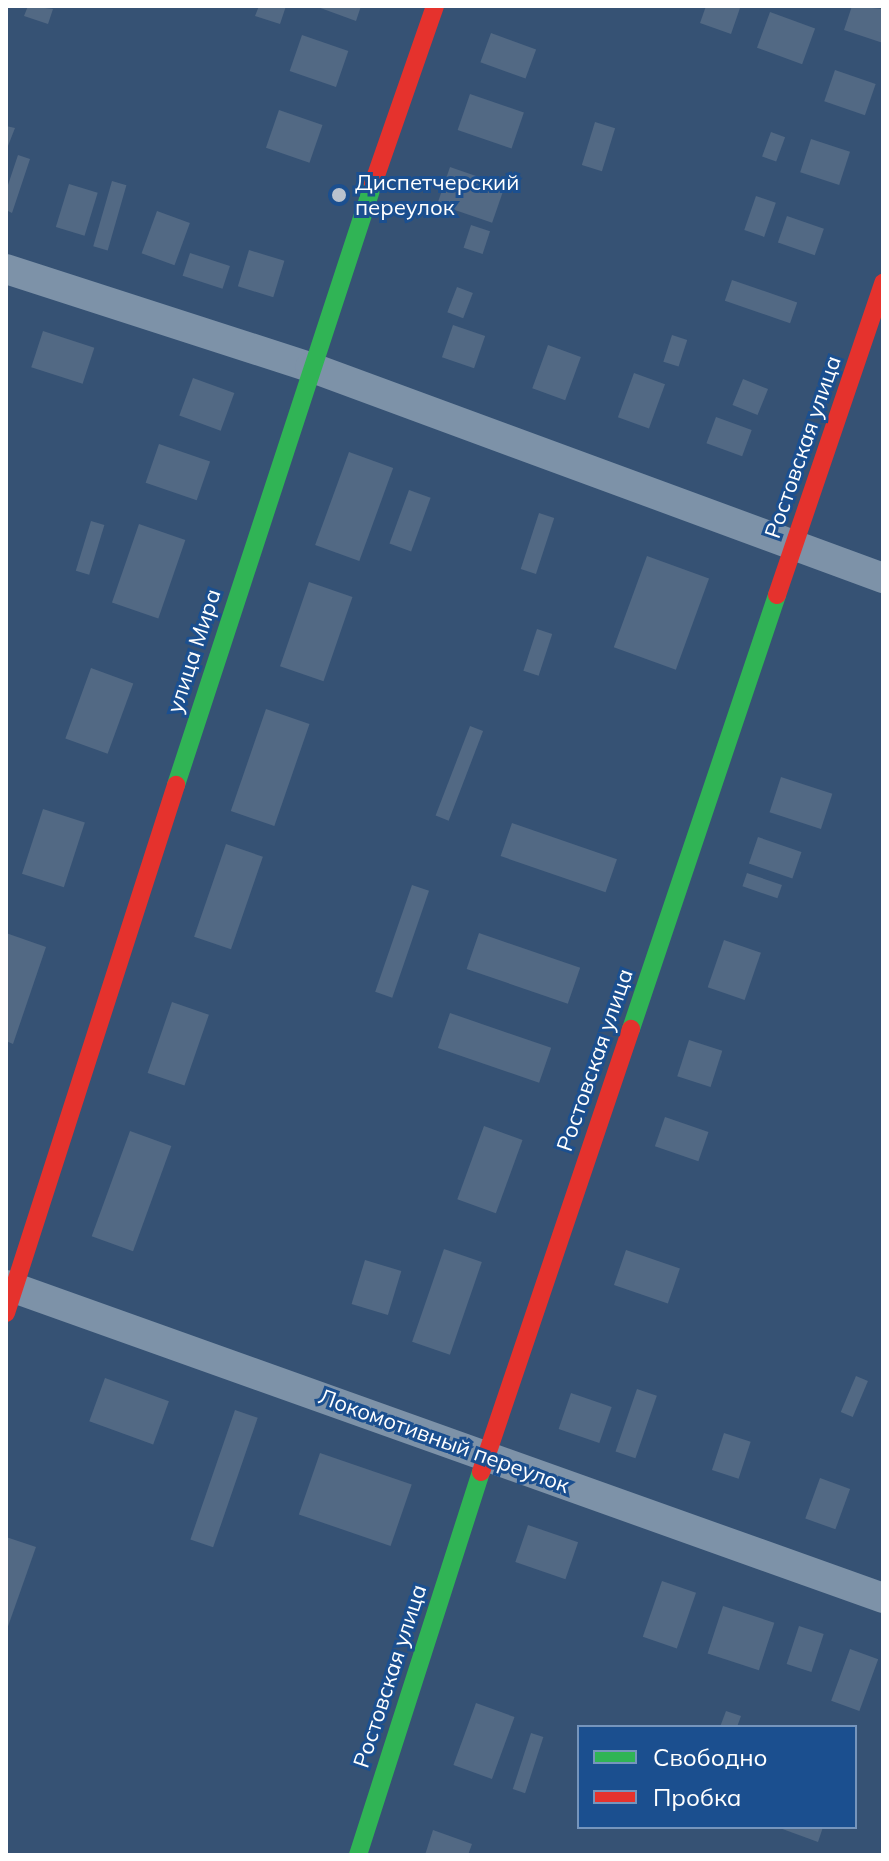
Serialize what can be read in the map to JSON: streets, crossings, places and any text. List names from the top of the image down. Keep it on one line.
{"streets":{"street":["Ростовская улица","улица Мира","Локомотивный переулок"]},"crossings":[["Ростовская улица","Локомотивный переулок"],["улица Мира","Локомотивный переулок"]],"places":["Диспетчерский переулок"],"legend":["Свободно","Пробка"]}
